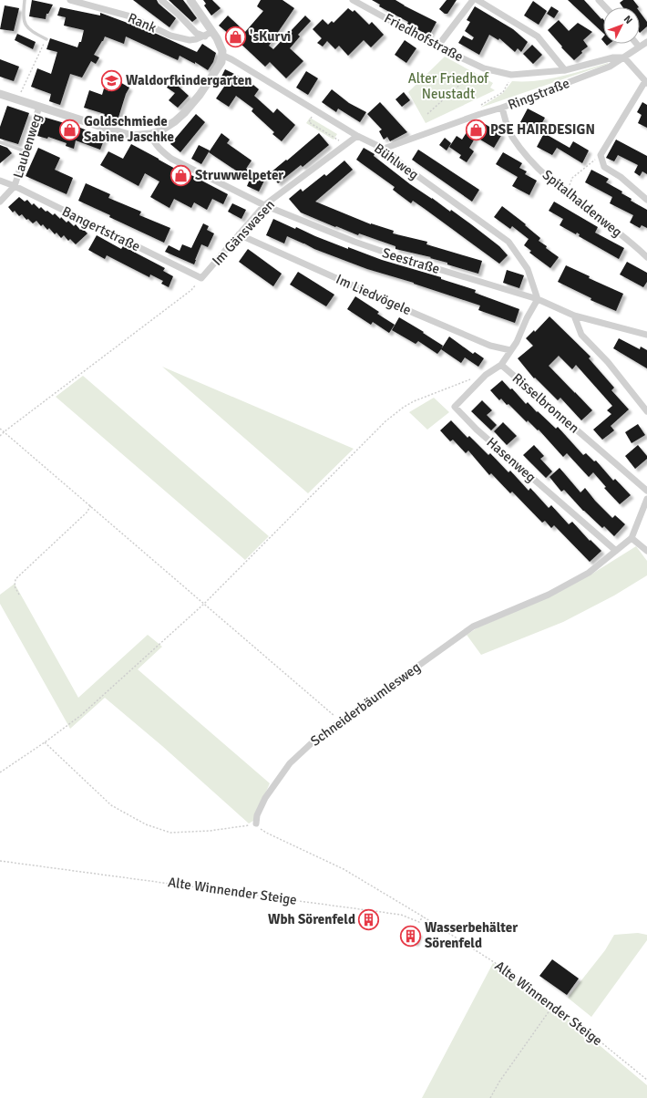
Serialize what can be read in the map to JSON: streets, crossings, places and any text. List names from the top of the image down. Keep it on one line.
{"streets":{"street":["Rank","Friedhofstraße","Ringstraße","Laubenweg","Bühlweg","Spitalhaldenweg","Bangertstraße","Im Gänswasen","Seestraße","Im Liedvögele","Risselbronnen","Hasenweg","Schneiderbäumlesweg"],"path":["Alte Winnender Steige"]},"crossings":[["Friedhofstraße","Ringstraße"],["Ringstraße","Bühlweg"],["Ringstraße","Spitalhaldenweg"],["Laubenweg","Bangertstraße"],["Bühlweg","Im Gänswasen"],["Bühlweg","Seestraße"],["Bühlweg","Risselbronnen"],["Bangertstraße","Im Gänswasen"],["Im Gänswasen","Seestraße"],["Im Gänswasen","Im Liedvögele"],["Seestraße","Risselbronnen"],["Im Liedvögele","Risselbronnen"],["Risselbronnen","Hasenweg"],["Hasenweg","Schneiderbäumlesweg"]],"parks":["Alter Friedhof Neustadt"],"places":{"shop":["'sKurvi","Goldschmiede Sabine Jaschke","PSE HAIRDESIGN","Struwwelpeter"],"school or university":["Waldorfkindergarten"],"building":["Wbh Sörenfeld","Wasserbehälter Sörenfeld"]},"north":"top right"}
